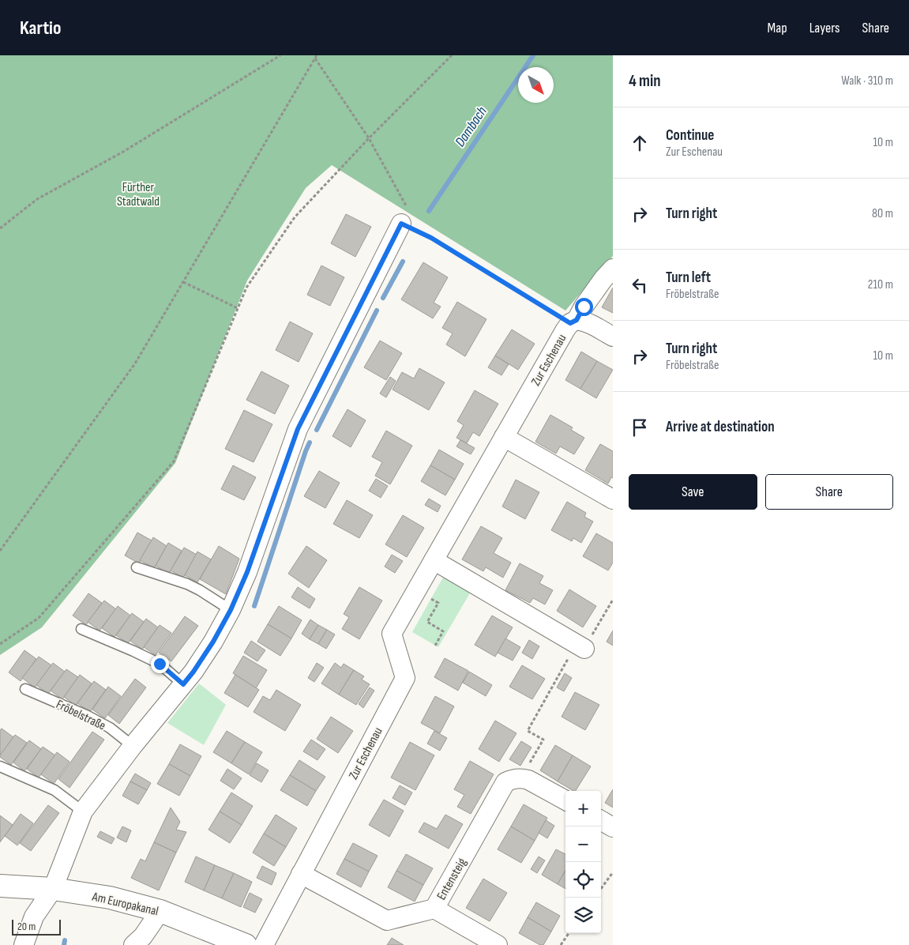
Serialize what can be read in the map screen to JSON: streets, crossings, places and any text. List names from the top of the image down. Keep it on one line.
{"streets":{"main road":["Am Europakanal"],"street":["Zur Eschenau","Entensteig"],"lane":["Fröbelstraße"]},"crossings":[["Zur Eschenau","Entensteig"]],"water":["Dambach"],"parks":["Fürther Stadtwald"],"scale_bar":"20 m","north":"bottom right","page":{"header":"Kartio","nav":["Map","Layers","Share"],"heading":["4 min","Walk · 310 m"],"list":[["Continue","Zur Eschenau","10 m"],["Turn right","80 m"],["Turn left","Fröbelstraße","210 m"],["Turn right","Fröbelstraße","10 m"],"Arrive at destination"],"buttons":["Save","Share"],"map_buttons":["+","−"],"scale":"20 m"}}
